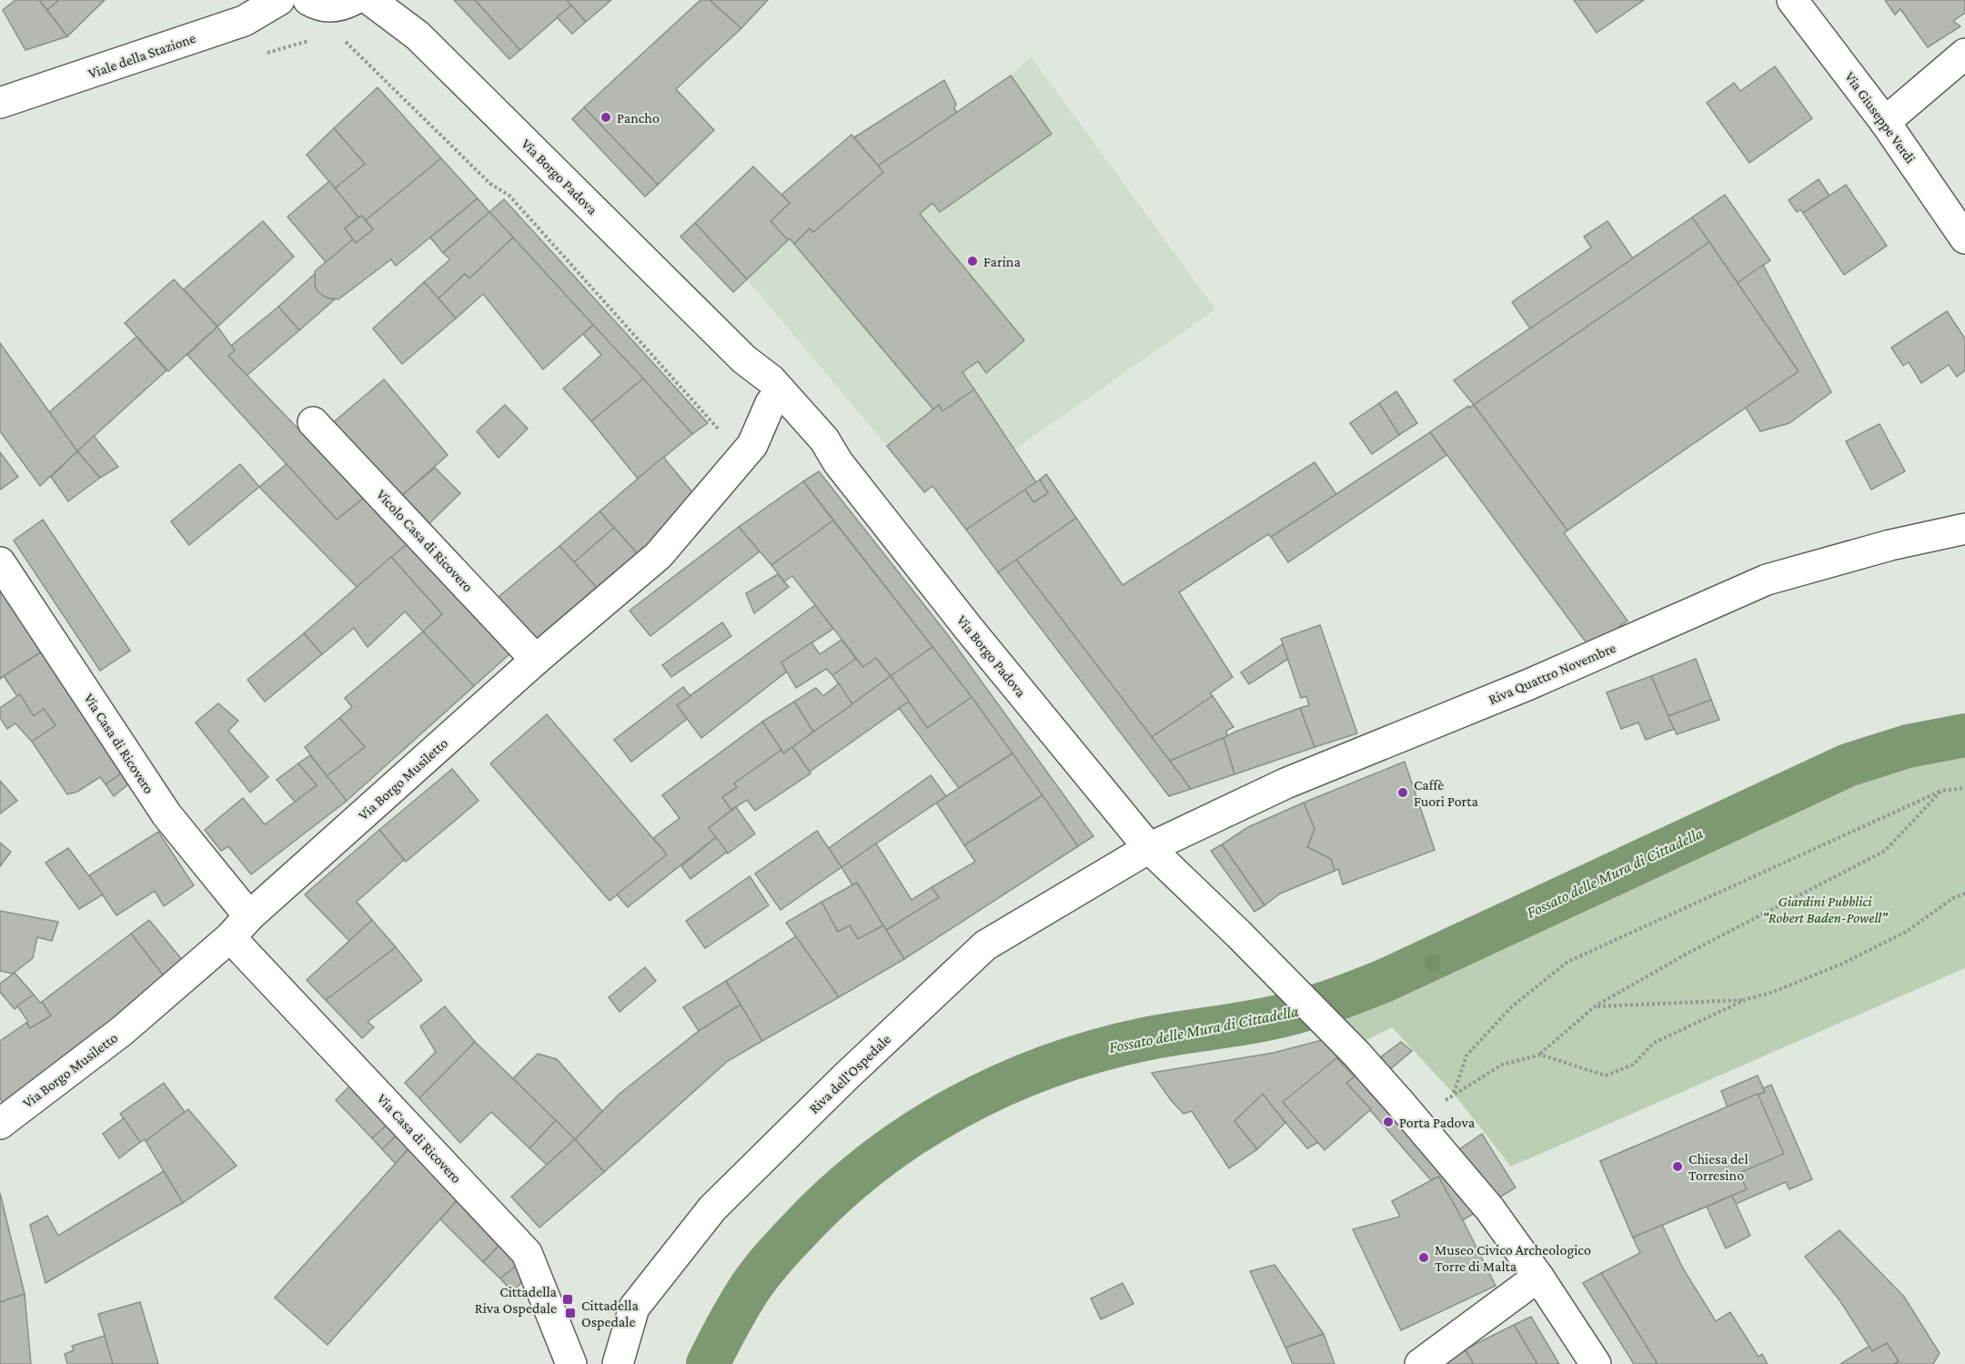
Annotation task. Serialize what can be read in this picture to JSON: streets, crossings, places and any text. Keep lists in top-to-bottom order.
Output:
{
  "streets": {
    "street": [
      "Viale della Stazione",
      "Via Giuseppe Verdi",
      "Via Borgo Padova",
      "Vicolo Casa di Ricovero",
      "Riva Quattro Novembre",
      "Via Casa di Ricovero",
      "Via Borgo Musiletto",
      "Riva dell'Ospedale"
    ]
  },
  "crossings": [
    ["Via Borgo Padova", "Riva Quattro Novembre"],
    ["Via Borgo Padova", "Via Borgo Musiletto"],
    ["Via Borgo Padova", "Riva dell'Ospedale"],
    ["Vicolo Casa di Ricovero", "Via Borgo Musiletto"],
    ["Riva Quattro Novembre", "Riva dell'Ospedale"],
    ["Via Casa di Ricovero", "Via Borgo Musiletto"]
  ],
  "water": ["Fossato delle Mura di Cittadella"],
  "parks": ["Giardini Pubblici \"Robert Baden-Powell\""],
  "places": {
    "other": [
      "Pancho",
      "Farina",
      "Caffè Fuori Porta",
      "Porta Padova",
      "Chiesa del Torresino",
      "Museo Civico Archeologico Torre di Malta"
    ],
    "transit": ["Cittadella Riva Ospedale", "Cittadella Ospedale"]
  }
}
